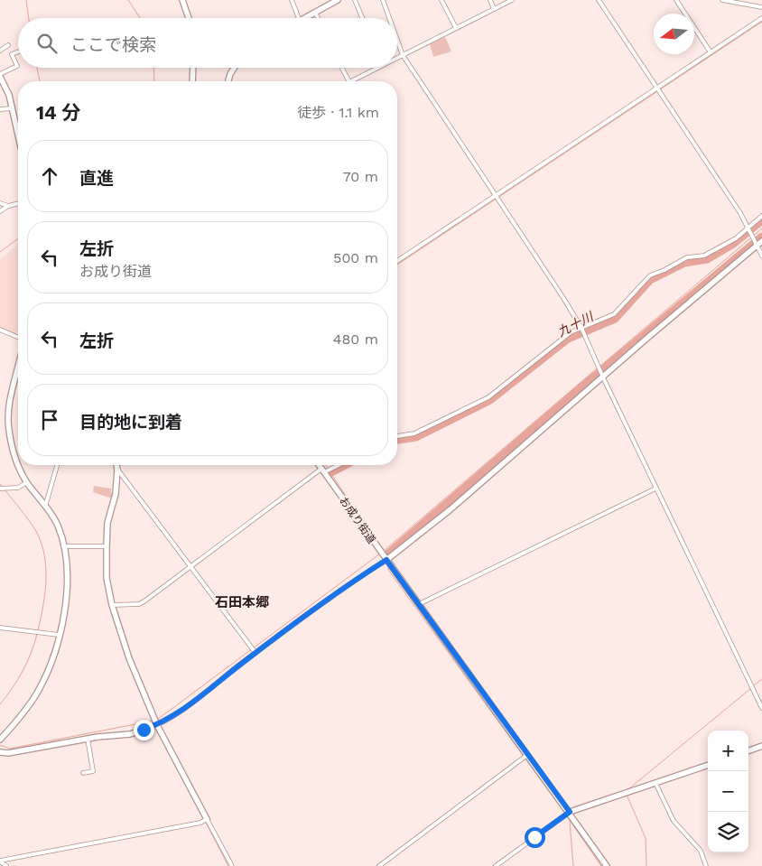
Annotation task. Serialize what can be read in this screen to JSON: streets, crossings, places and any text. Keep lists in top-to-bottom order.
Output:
{
  "streets": {
    "street": ["お成り街道"]
  },
  "districts": ["石田本郷"],
  "water": ["九十川"],
  "north": "left",
  "page": {
    "search": "ここで検索",
    "heading": ["14 分", "徒歩 · 1.1 km"],
    "list": [
      ["直進", "70 m"],
      ["左折", "お成り街道", "500 m"],
      ["左折", "480 m"],
      "目的地に到着"
    ],
    "map_buttons": ["+", "−"]
  }
}
